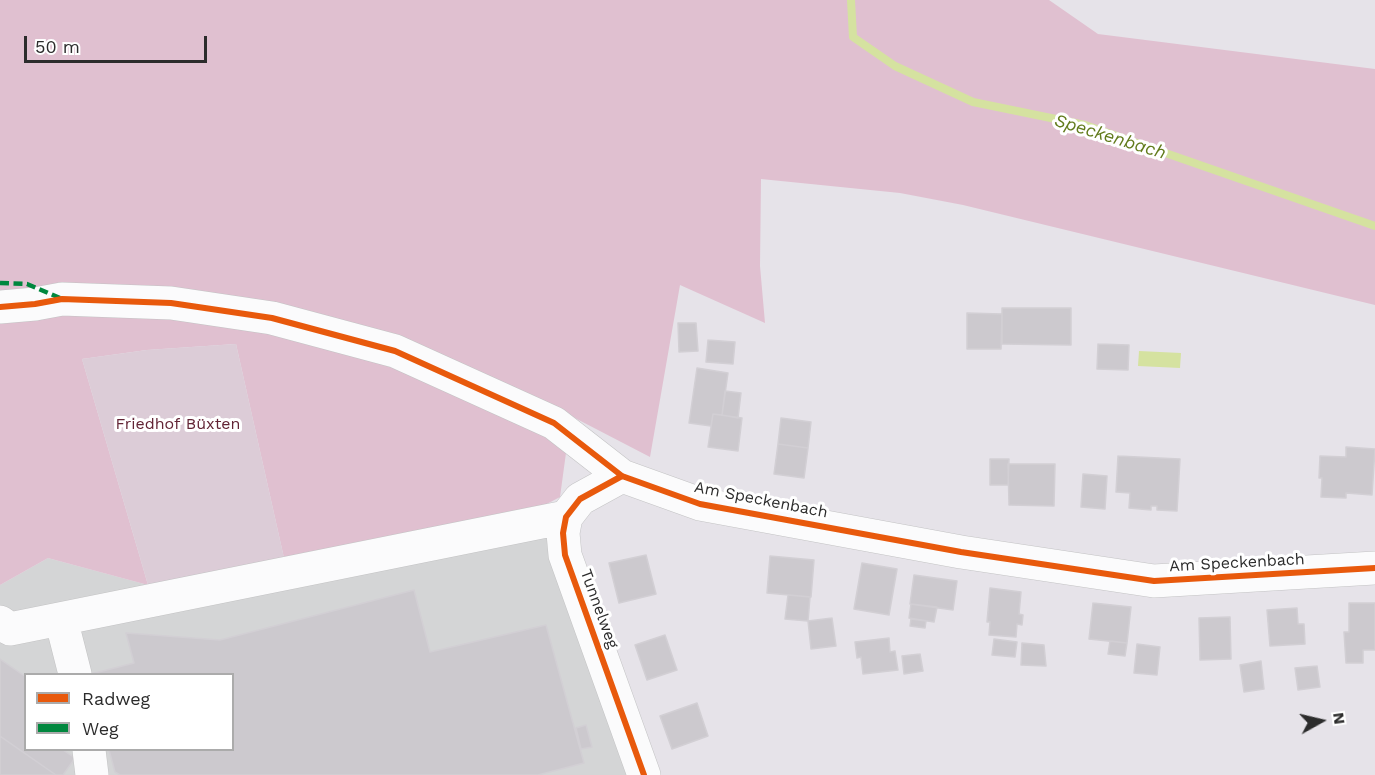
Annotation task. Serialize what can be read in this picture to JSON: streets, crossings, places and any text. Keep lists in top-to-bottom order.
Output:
{
  "streets": {
    "street": ["Am Speckenbach", "Tunnelweg"]
  },
  "water": ["Speckenbach"],
  "parks": ["Friedhof Büxten"],
  "legend": ["Radweg", "Weg"],
  "scale_bar": "50 m",
  "north": "right"
}
